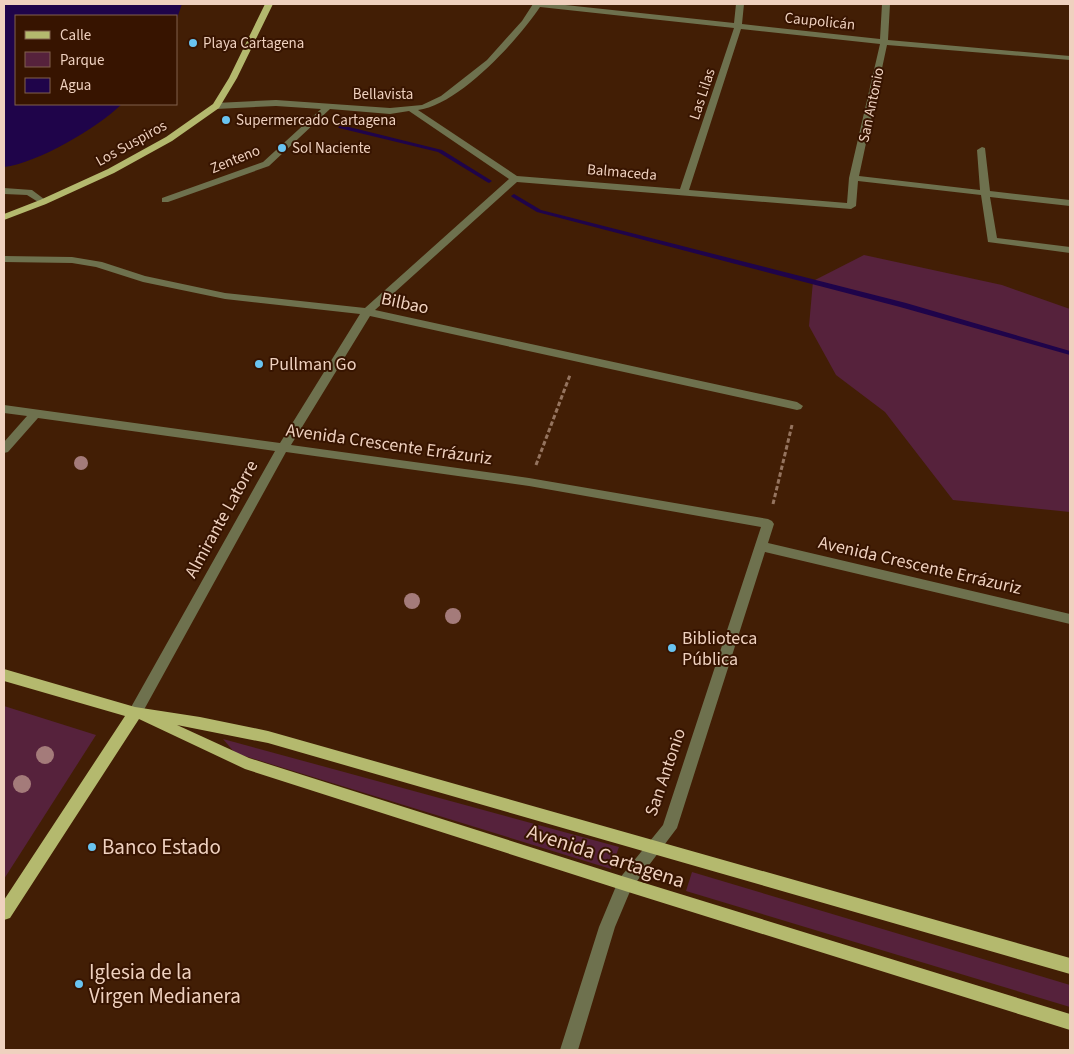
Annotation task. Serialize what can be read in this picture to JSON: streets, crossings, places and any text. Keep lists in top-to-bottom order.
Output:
{
  "streets": {
    "main road": ["Los Suspiros", "Almirante Latorre", "Avenida Cartagena"],
    "street": [
      "Caupolicán",
      "Bellavista",
      "Las Lilas",
      "San Antonio",
      "Zenteno",
      "Balmaceda",
      "Bilbao",
      "Avenida Crescente Errázuriz"
    ]
  },
  "crossings": [
    ["Caupolicán", "Bellavista"],
    ["Caupolicán", "Las Lilas"],
    ["Caupolicán", "San Antonio"],
    ["Bellavista", "Los Suspiros"],
    ["Bellavista", "Zenteno"],
    ["Bellavista", "Balmaceda"],
    ["Las Lilas", "Balmaceda"],
    ["San Antonio", "Balmaceda"],
    ["San Antonio", "Avenida Crescente Errázuriz"],
    ["San Antonio", "Avenida Cartagena"],
    ["Balmaceda", "Almirante Latorre"],
    ["Bilbao", "Almirante Latorre"],
    ["Avenida Crescente Errázuriz", "Almirante Latorre"],
    ["Almirante Latorre", "Avenida Cartagena"]
  ],
  "places": [
    "Playa Cartagena",
    "Supermercado Cartagena",
    "Sol Naciente",
    "Pullman Go",
    "Biblioteca Pública",
    "Banco Estado",
    "Iglesia de la Virgen Medianera"
  ],
  "legend": ["Calle", "Parque", "Agua"]
}
